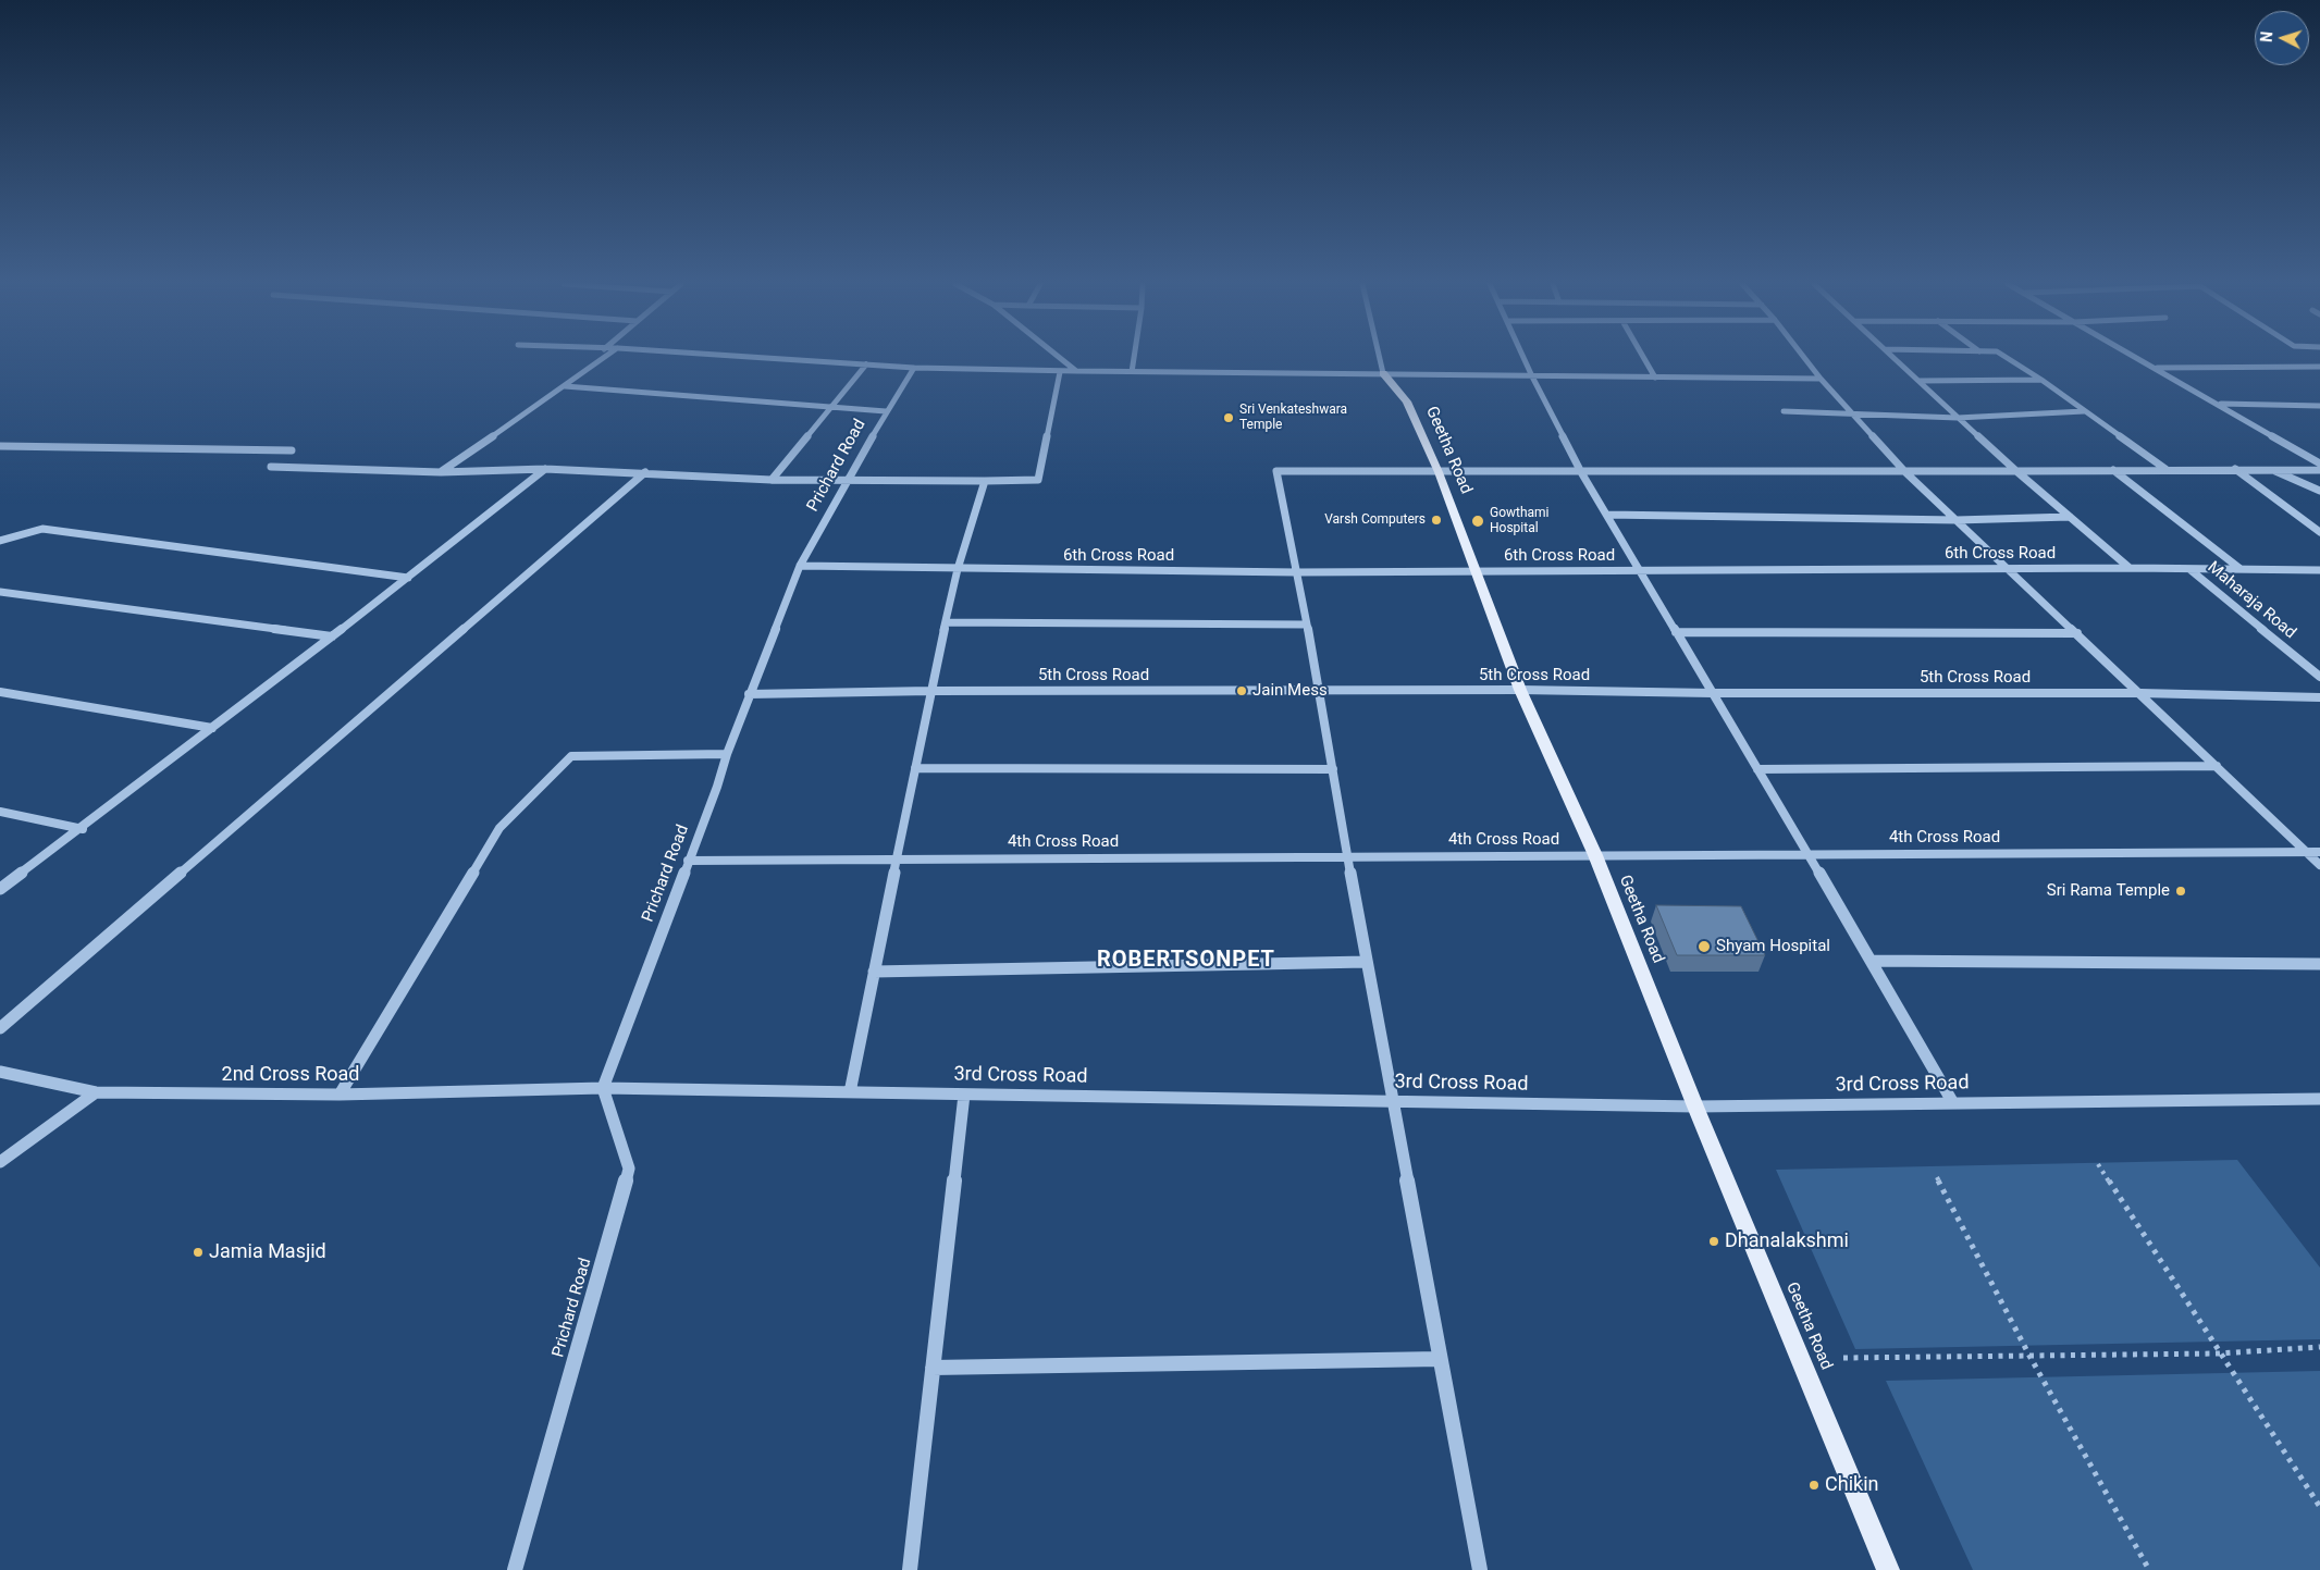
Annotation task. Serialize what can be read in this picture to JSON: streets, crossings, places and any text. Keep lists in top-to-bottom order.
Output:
{
  "streets": {
    "main road": ["Geetha Road"],
    "street": [
      "Prichard Road",
      "6th Cross Road",
      "Maharaja Road",
      "5th Cross Road",
      "4th Cross Road",
      "2nd Cross Road",
      "3rd Cross Road"
    ]
  },
  "crossings": [
    ["Geetha Road", "6th Cross Road"],
    ["Geetha Road", "5th Cross Road"],
    ["Geetha Road", "4th Cross Road"],
    ["Geetha Road", "3rd Cross Road"],
    ["Prichard Road", "6th Cross Road"],
    ["Prichard Road", "5th Cross Road"],
    ["Prichard Road", "4th Cross Road"],
    ["Prichard Road", "2nd Cross Road"],
    ["Prichard Road", "3rd Cross Road"],
    ["6th Cross Road", "Maharaja Road"],
    ["2nd Cross Road", "3rd Cross Road"]
  ],
  "districts": ["ROBERTSONPET"],
  "places": [
    "Sri Venkateshwara Temple",
    "Varsh Computers",
    "Gowthami Hospital",
    "Jain Mess",
    "Sri Rama Temple",
    "Shyam Hospital",
    "Dhanalakshmi",
    "Jamia Masjid",
    "Chikin"
  ],
  "north": "left"
}
